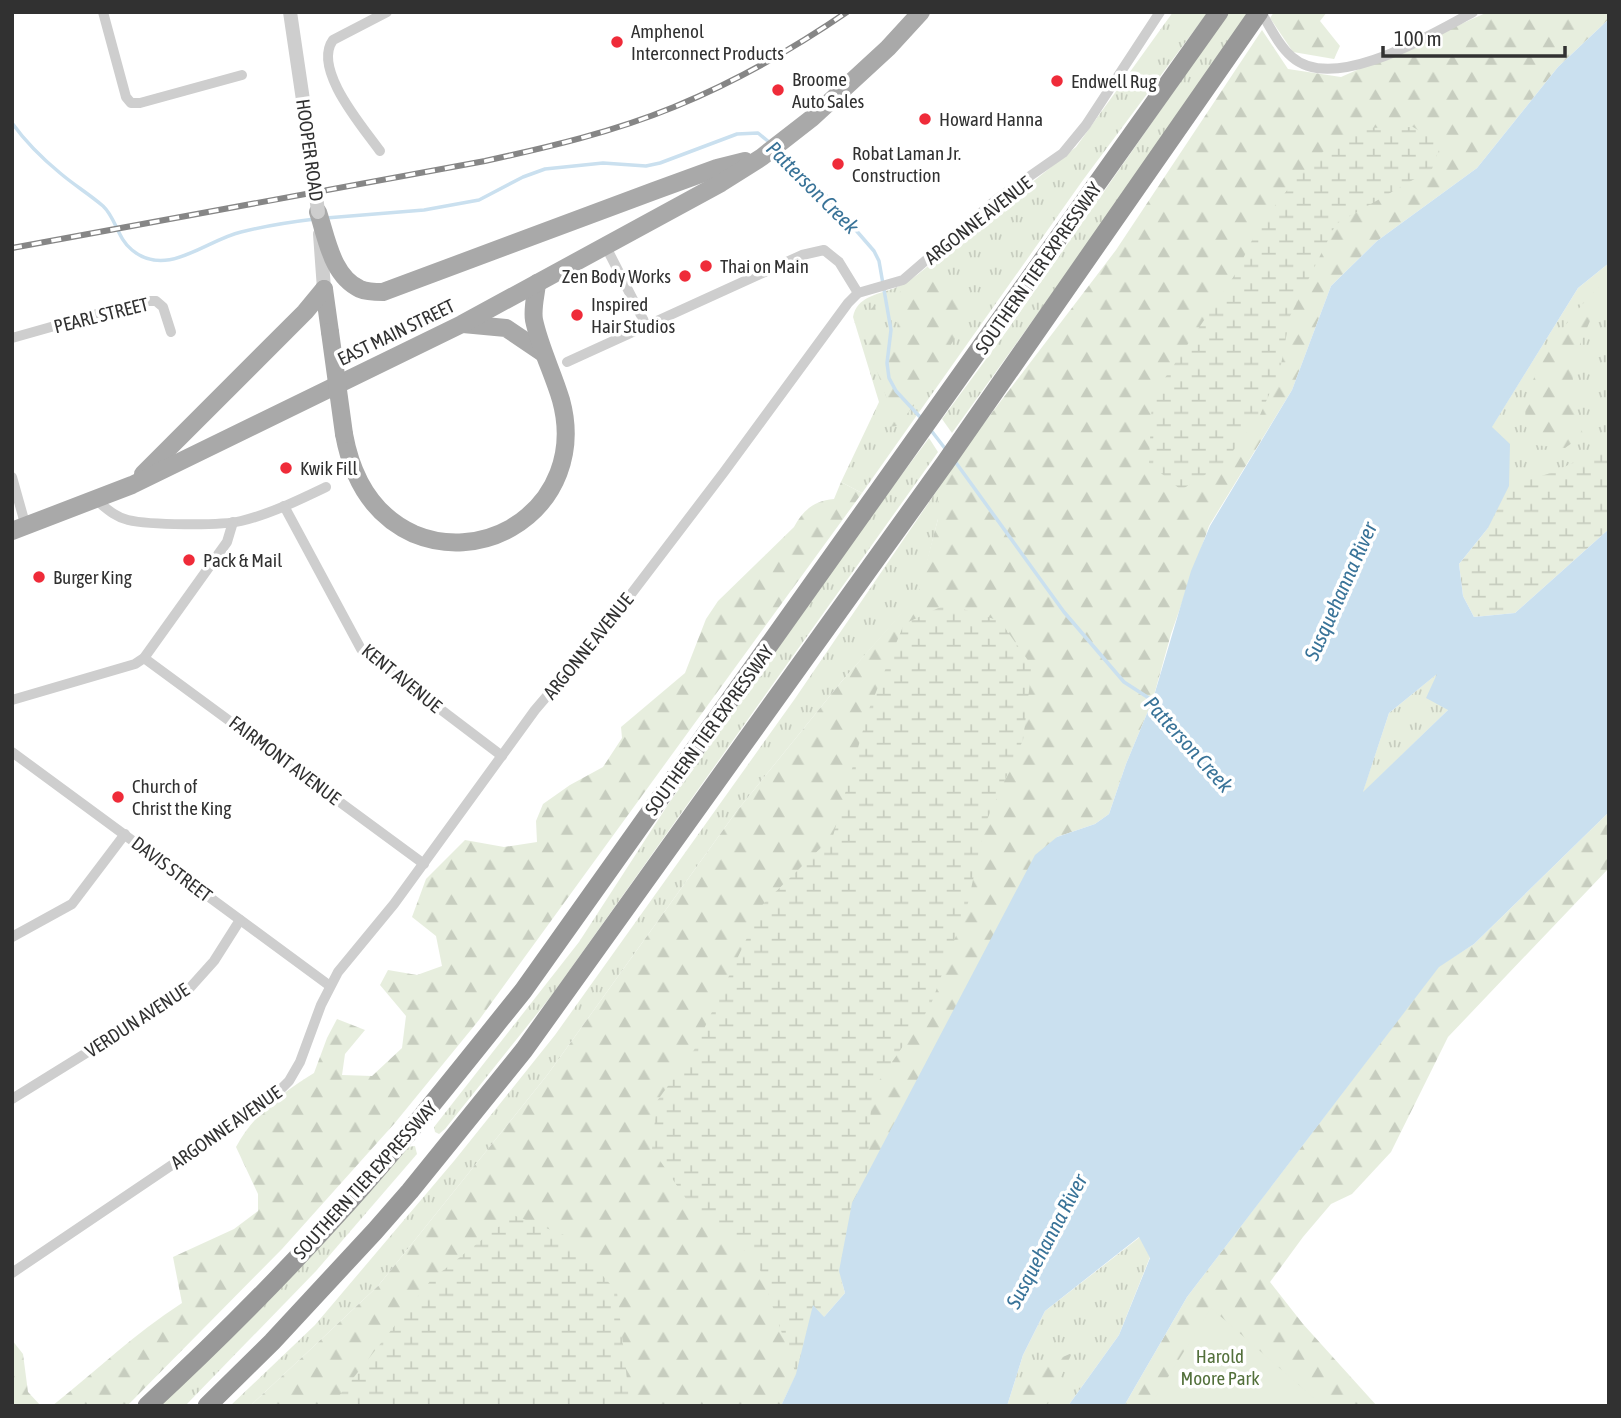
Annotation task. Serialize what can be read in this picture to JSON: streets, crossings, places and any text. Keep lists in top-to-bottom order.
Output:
{
  "streets": {
    "highway": ["SOUTHERN TIER EXPRESSWAY"],
    "main road": ["EAST MAIN STREET"],
    "street": [
      "HOOPER ROAD",
      "ARGONNE AVENUE",
      "PEARL STREET",
      "KENT AVENUE",
      "FAIRMONT AVENUE",
      "DAVIS STREET",
      "VERDUN AVENUE"
    ]
  },
  "crossings": [
    ["ARGONNE AVENUE", "KENT AVENUE"],
    ["ARGONNE AVENUE", "FAIRMONT AVENUE"],
    ["ARGONNE AVENUE", "DAVIS STREET"],
    ["DAVIS STREET", "VERDUN AVENUE"]
  ],
  "water": ["Patterson Creek", "Susquehanna River"],
  "parks": ["Harold Moore Park"],
  "places": [
    "Amphenol Interconnect Products",
    "Endwell Rug",
    "Broome Auto Sales",
    "Howard Hanna",
    "Robat Laman Jr. Construction",
    "Thai on Main",
    "Zen Body Works",
    "Inspired Hair Studios",
    "Kwik Fill",
    "Pack & Mail",
    "Burger King",
    "Church of Christ the King"
  ],
  "scale_bar": "100 m"
}
